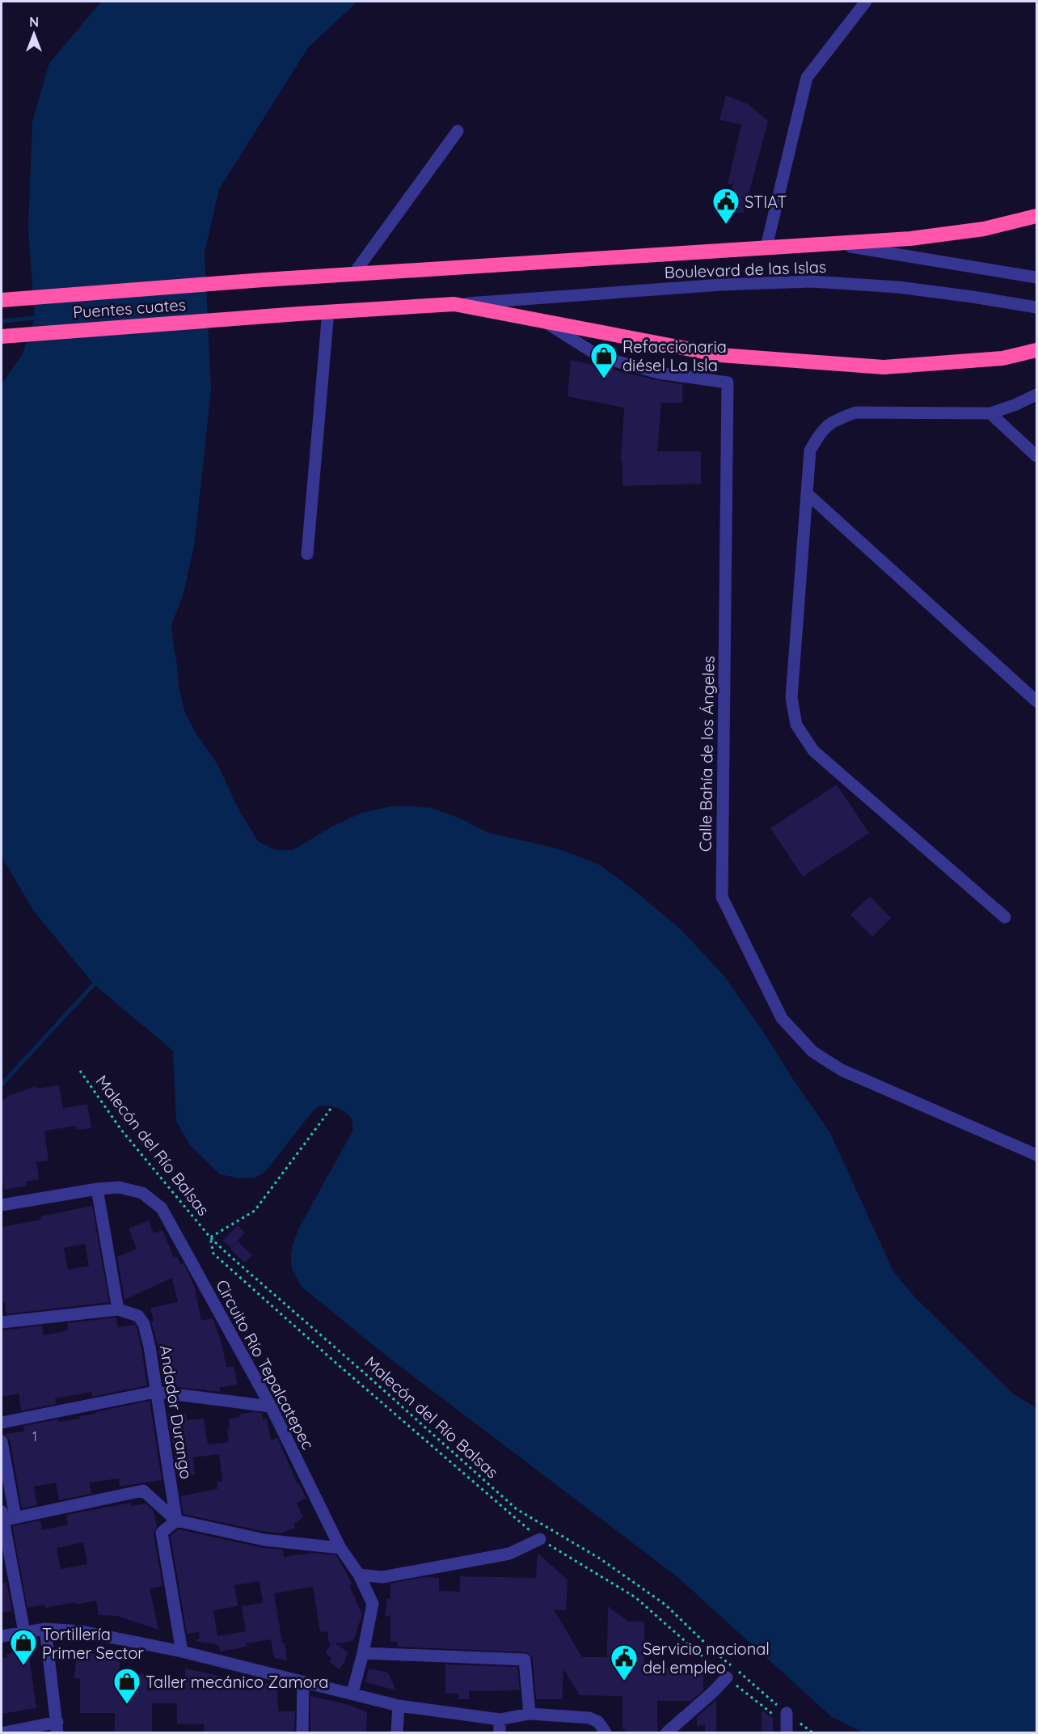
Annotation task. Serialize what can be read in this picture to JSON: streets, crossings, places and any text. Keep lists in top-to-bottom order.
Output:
{
  "streets": {
    "highway": ["Puentes cuates"],
    "street": [
      "Boulevard de las Islas",
      "Calle Bahía de los Ángeles",
      "Circuito Río Tepalcatepec",
      "Andador Durango"
    ],
    "path": ["Malecón del Río Balsas"]
  },
  "crossings": [
    ["Boulevard de las Islas", "Puentes cuates"],
    ["Puentes cuates", "Calle Bahía de los Ángeles"]
  ],
  "places": {
    "public building": ["STIAT", "Servicio nacional del empleo"],
    "shop": ["Refaccionaria diésel La Isla", "Tortillería Primer Sector", "Taller mecánico Zamora"]
  },
  "house_numbers": ["1"],
  "north": "top"
}
